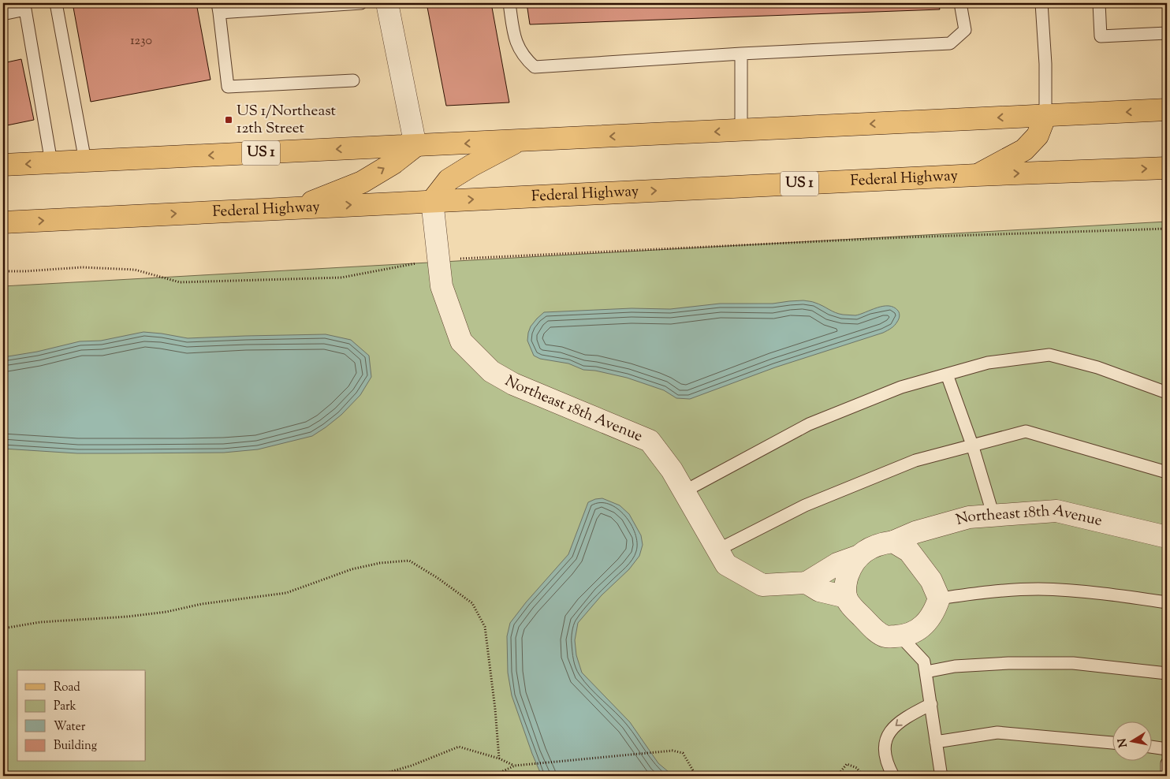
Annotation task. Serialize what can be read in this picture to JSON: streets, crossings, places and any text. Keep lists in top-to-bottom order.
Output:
{
  "streets": {
    "main road": ["US 1", "Federal Highway"],
    "street": ["Northeast 18th Avenue"]
  },
  "crossings": [
    ["Federal Highway", "Northeast 18th Avenue"]
  ],
  "places": {
    "transit": ["US 1/Northeast 12th Street"]
  },
  "house_numbers": ["1230"],
  "legend": [
    "Road",
    "Park",
    "Water",
    "Building"
  ],
  "north": "left"
}
